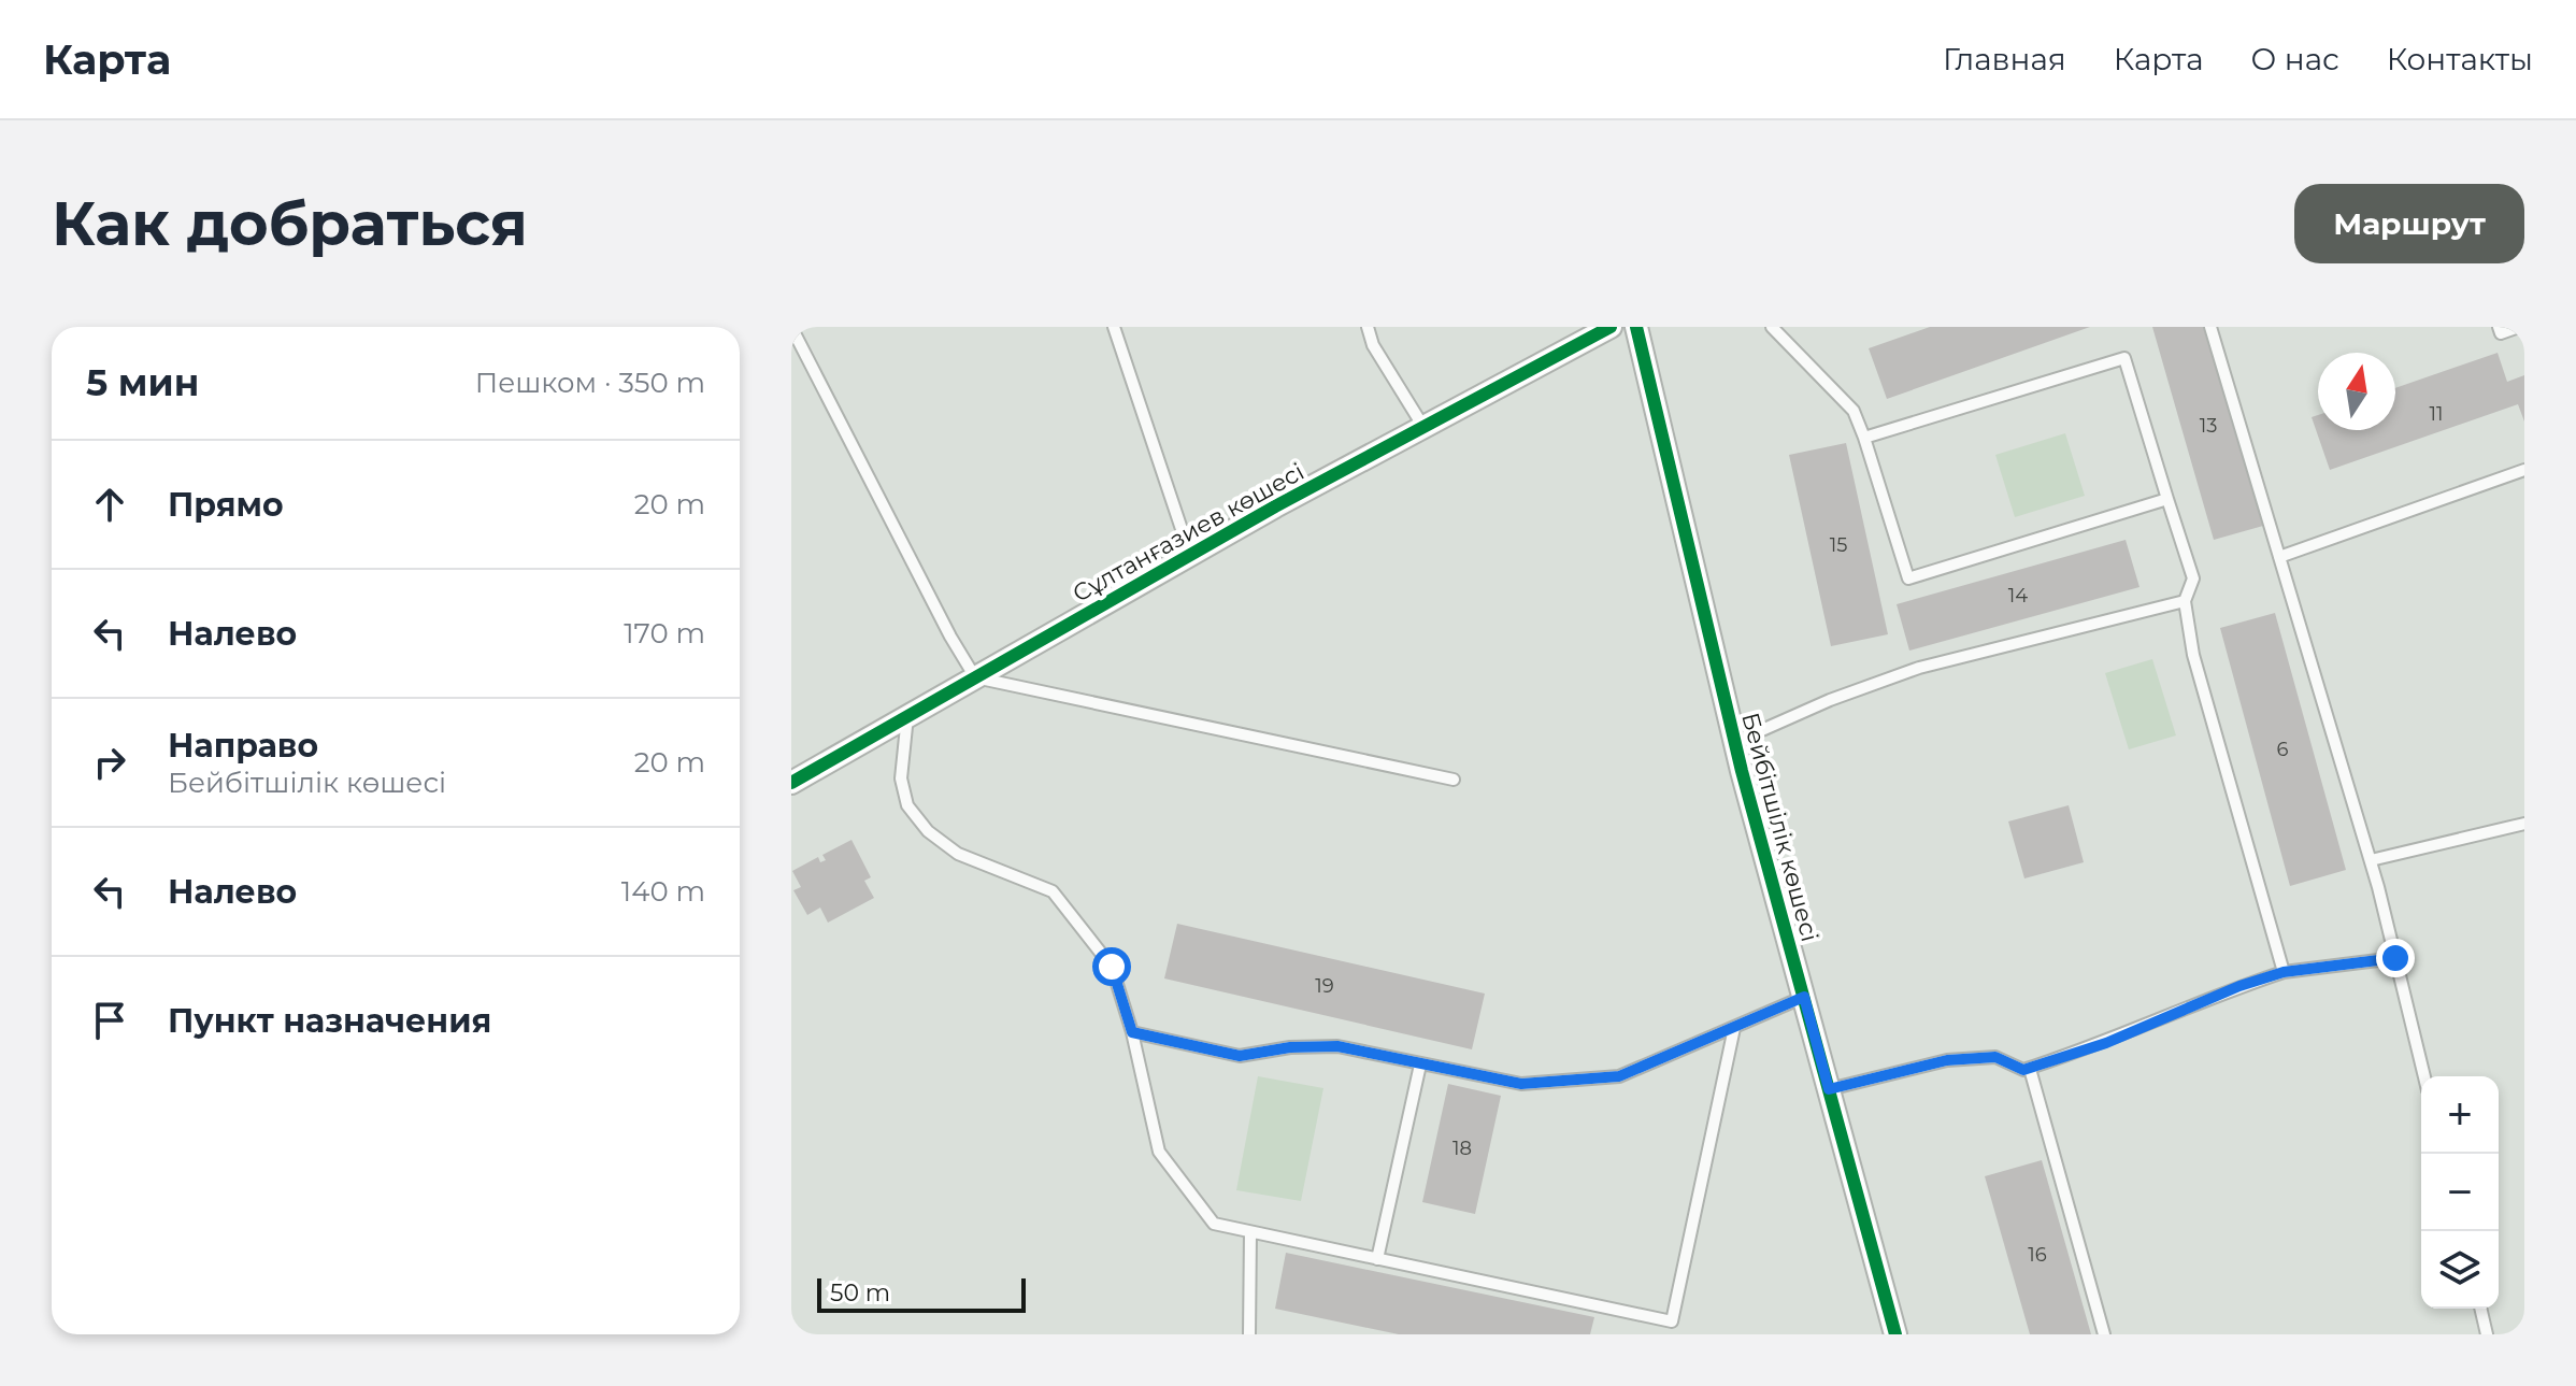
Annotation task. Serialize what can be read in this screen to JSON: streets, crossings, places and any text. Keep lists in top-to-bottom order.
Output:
{
  "streets": {
    "street": ["Сұлтанғазиев көшесі", "Бейбітшілік көшесі"]
  },
  "house_numbers": [
    "11",
    "13",
    "15",
    "14",
    "6",
    "19",
    "18",
    "16"
  ],
  "scale_bar": "50 m",
  "north": "top",
  "page": {
    "header": "Карта",
    "nav": [
      "Главная",
      "Карта",
      "О нас",
      "Контакты"
    ],
    "buttons": "Маршрут",
    "title": "Как добраться",
    "heading": ["5 мин", "Пешком · 350 m"],
    "list": [
      ["Прямо", "20 m"],
      ["Налево", "170 m"],
      ["Направо", "Бейбітшілік көшесі", "20 m"],
      ["Налево", "140 m"],
      "Пункт назначения"
    ],
    "map_buttons": ["+", "−"],
    "scale": "50 m"
  }
}
